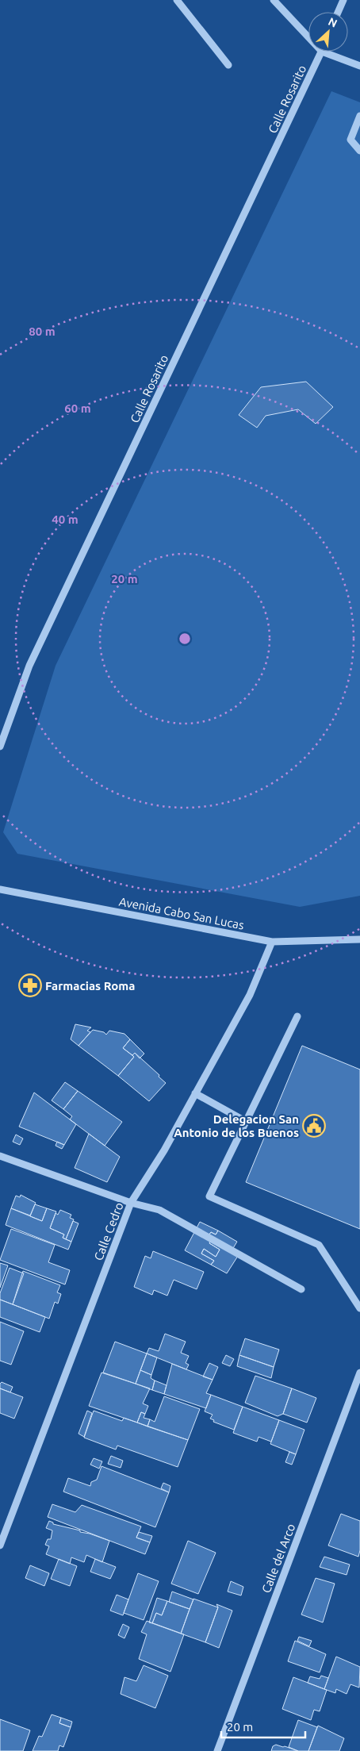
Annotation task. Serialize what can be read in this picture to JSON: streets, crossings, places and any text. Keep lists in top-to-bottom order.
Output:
{
  "streets": {
    "street": [
      "Calle Rosarito",
      "Avenida Cabo San Lucas",
      "Calle Cedro",
      "Calle del Arco"
    ]
  },
  "crossings": [
    ["Avenida Cabo San Lucas", "Calle Cedro"]
  ],
  "places": {
    "pharmacy": ["Farmacias Roma"],
    "public building": ["Delegacion San Antonio de los Buenos"]
  },
  "scale_bar": "20 m",
  "north": "top right",
  "rings": [
    "80 m",
    "60 m",
    "40 m",
    "20 m"
  ]
}
